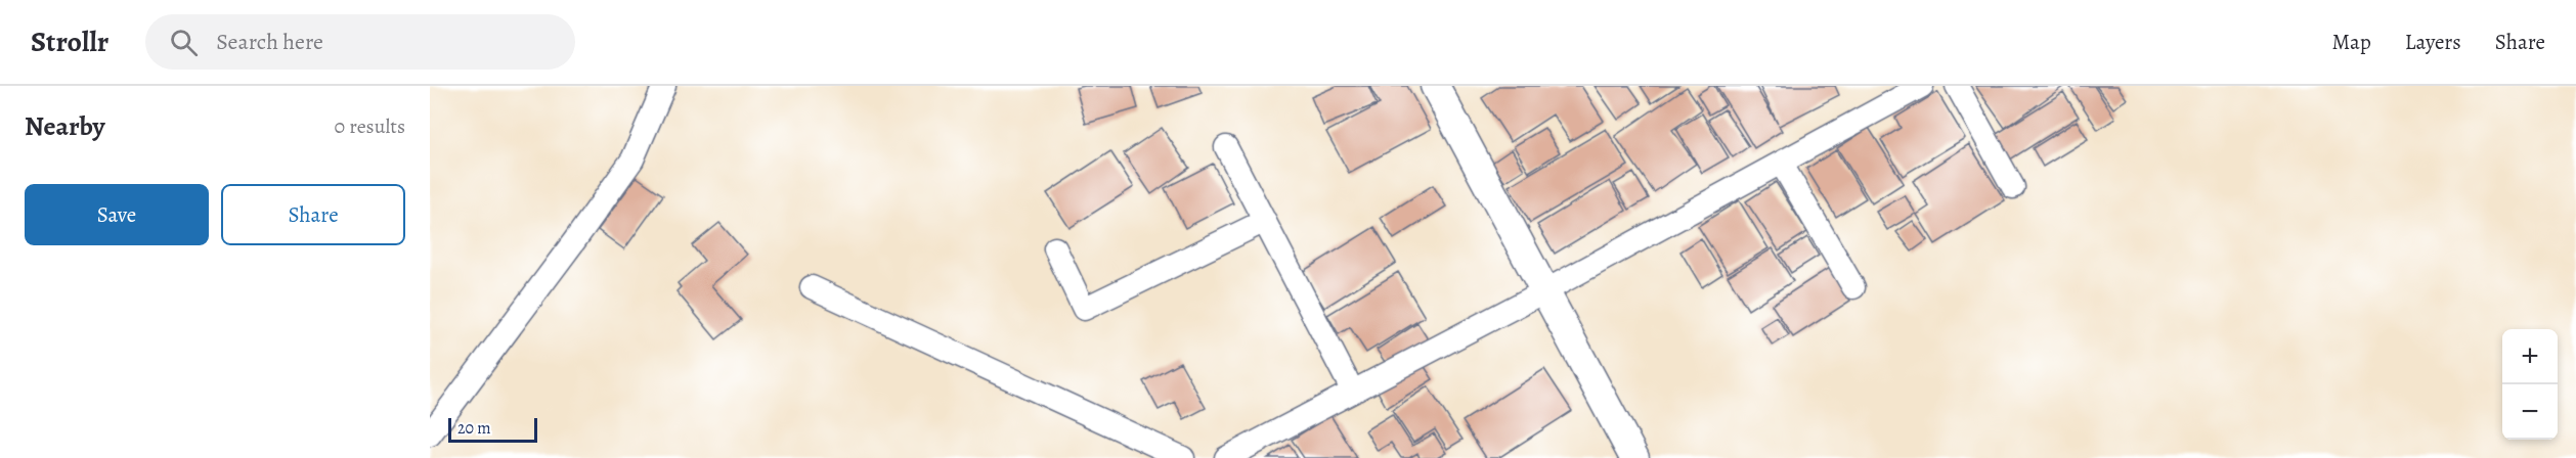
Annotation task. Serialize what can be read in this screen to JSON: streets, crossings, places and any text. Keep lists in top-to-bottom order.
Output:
{
  "scale_bar": "20 m",
  "page": {
    "header": "Strollr",
    "search": "Search here",
    "nav": ["Map", "Layers", "Share"],
    "heading": ["Nearby", "0 results"],
    "buttons": ["Save", "Share"],
    "map_buttons": ["+", "−"],
    "scale": "20 m"
  }
}
